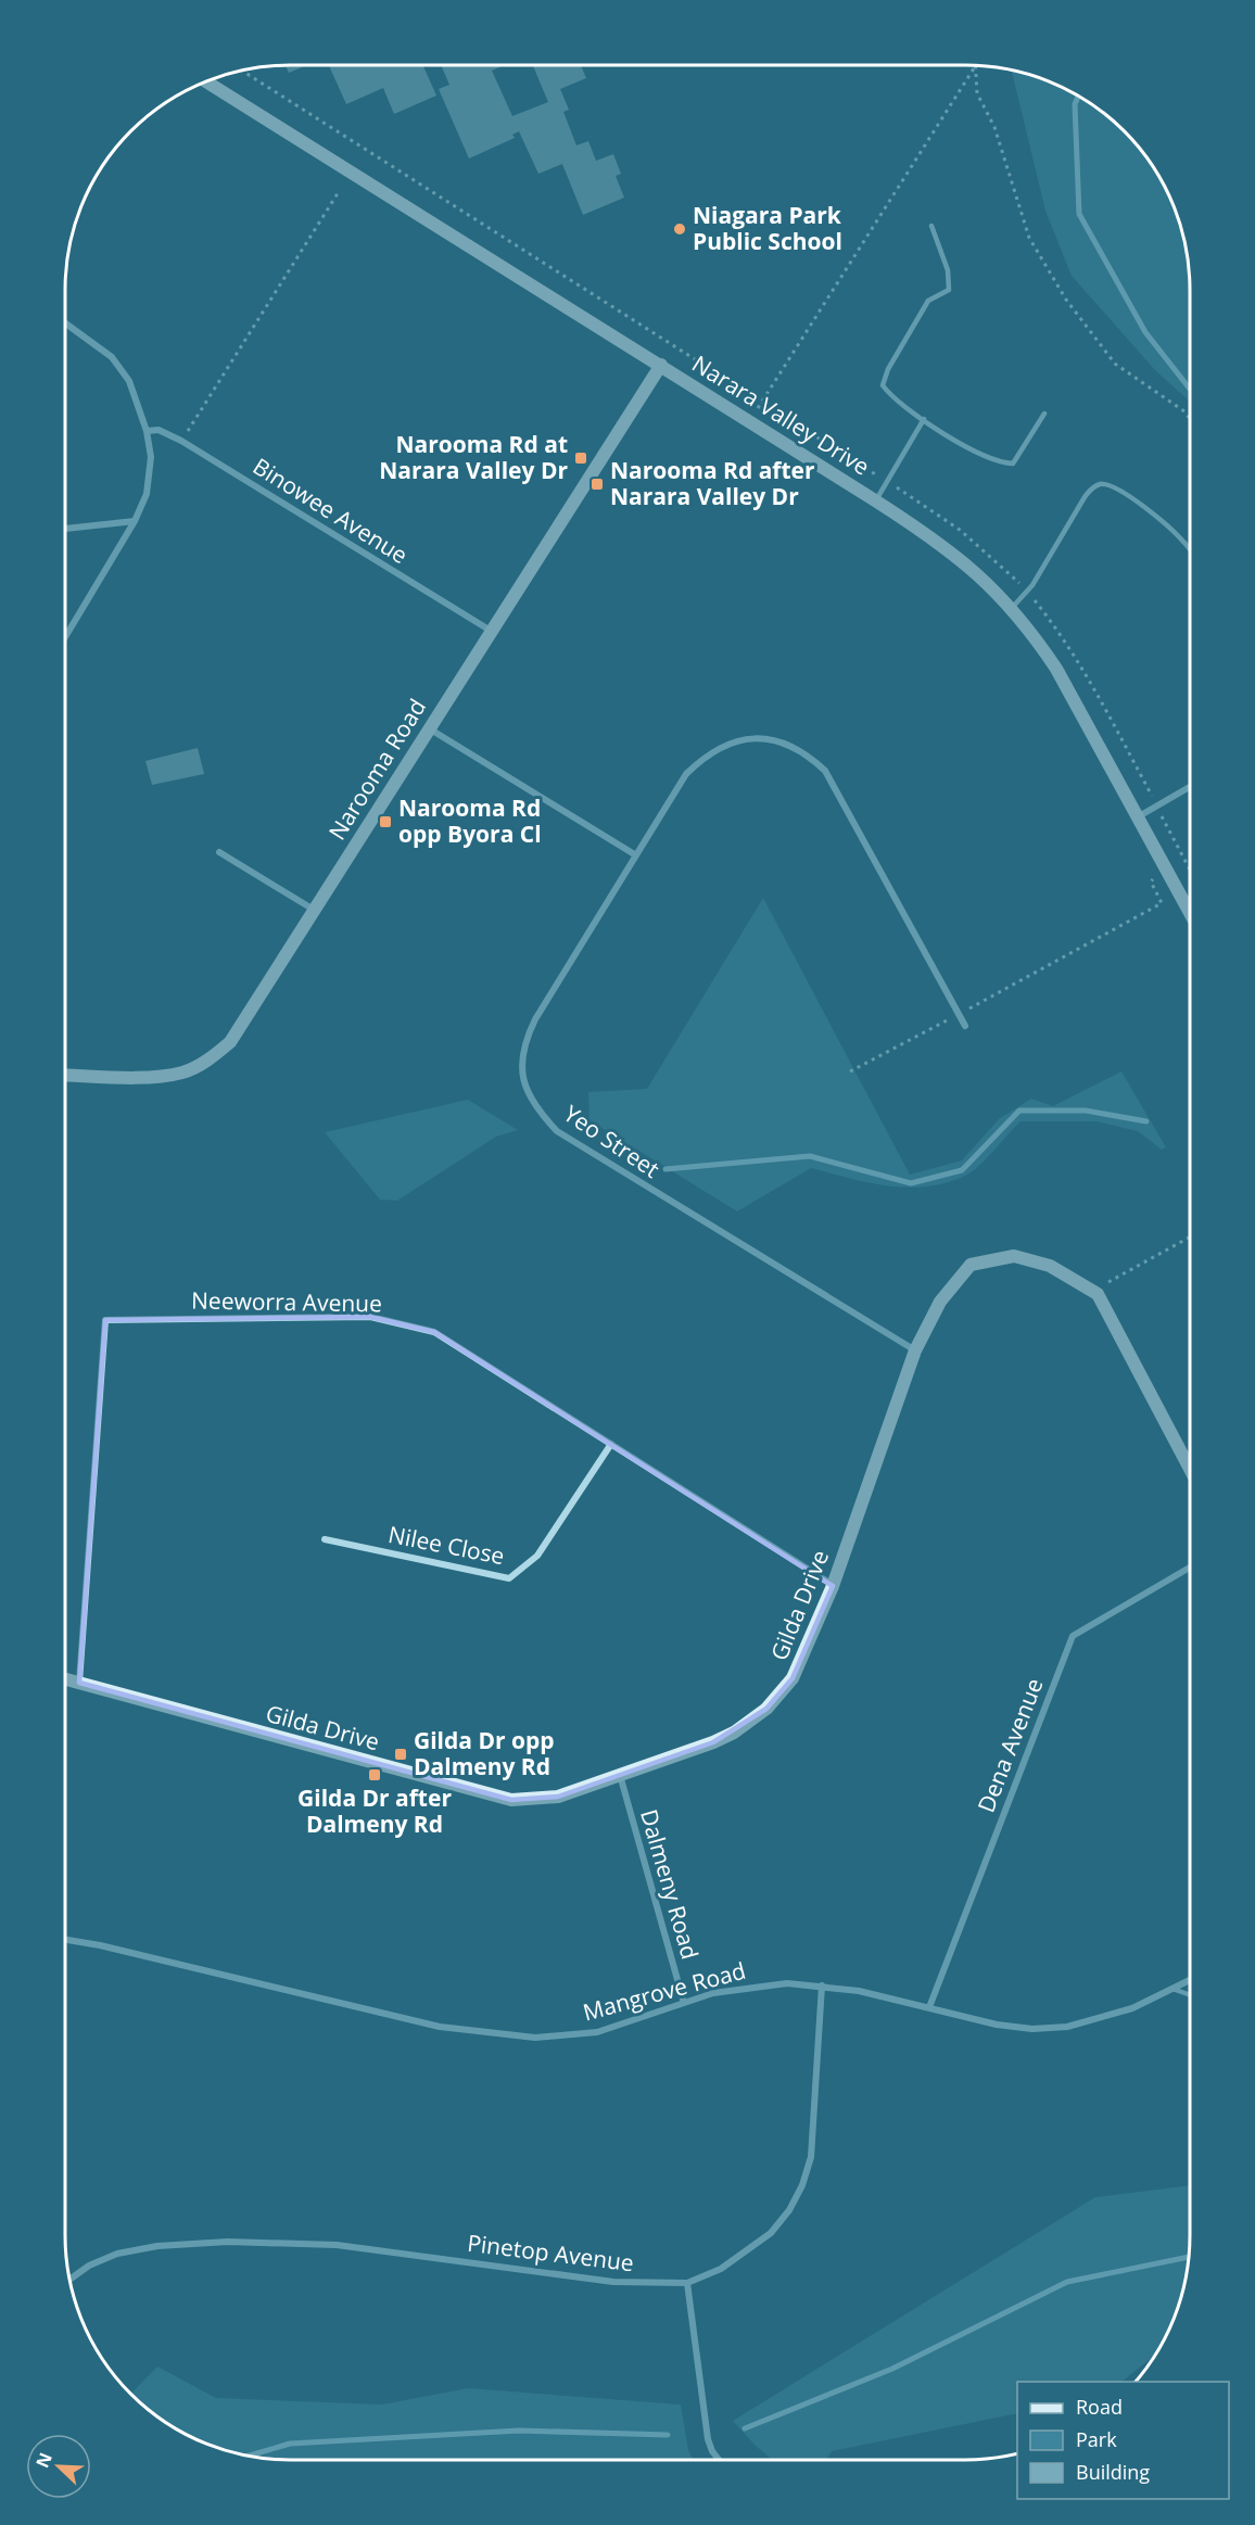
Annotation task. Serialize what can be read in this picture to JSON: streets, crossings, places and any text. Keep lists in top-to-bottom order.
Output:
{
  "streets": {
    "street": [
      "Narara Valley Drive",
      "Binowee Avenue",
      "Narooma Road",
      "Yeo Street",
      "Neeworra Avenue",
      "Nilee Close",
      "Gilda Drive",
      "Dena Avenue",
      "Dalmeny Road",
      "Mangrove Road",
      "Pinetop Avenue"
    ]
  },
  "crossings": [
    ["Narara Valley Drive", "Narooma Road"],
    ["Binowee Avenue", "Narooma Road"],
    ["Yeo Street", "Gilda Drive"],
    ["Neeworra Avenue", "Nilee Close"],
    ["Neeworra Avenue", "Gilda Drive"],
    ["Gilda Drive", "Dalmeny Road"],
    ["Dena Avenue", "Mangrove Road"],
    ["Dalmeny Road", "Mangrove Road"],
    ["Mangrove Road", "Pinetop Avenue"]
  ],
  "places": {
    "other": ["Niagara Park Public School"],
    "transit": [
      "Narooma Rd at Narara Valley Dr",
      "Narooma Rd after Narara Valley Dr",
      "Narooma Rd opp Byora Cl",
      "Gilda Dr opp Dalmeny Rd",
      "Gilda Dr after Dalmeny Rd"
    ]
  },
  "legend": ["Road", "Park", "Building"],
  "north": "top left"
}
